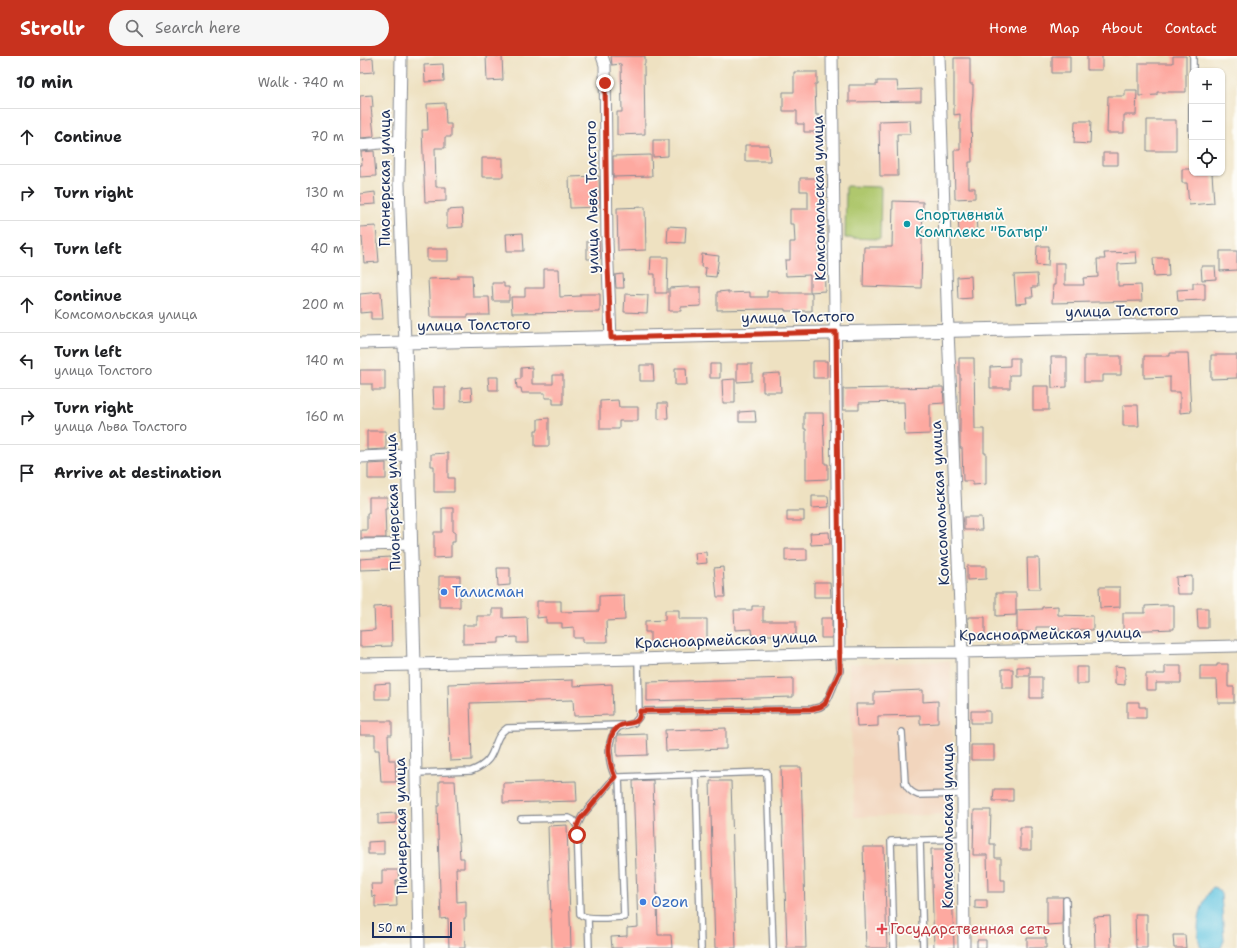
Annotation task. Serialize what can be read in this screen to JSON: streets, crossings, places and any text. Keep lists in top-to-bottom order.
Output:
{
  "streets": {
    "street": [
      "Пионерская улица",
      "улица Льва Толстого",
      "Комсомольская улица",
      "улица Толстого",
      "Красноармейская улица"
    ]
  },
  "crossings": [
    ["Пионерская улица", "улица Толстого"],
    ["Пионерская улица", "Красноармейская улица"],
    ["улица Льва Толстого", "улица Толстого"],
    ["Комсомольская улица", "улица Толстого"],
    ["Комсомольская улица", "Красноармейская улица"]
  ],
  "places": {
    "other": ["Спортивный Комплекс \"Батыр\"", "Талисман", "Ozon"],
    "health": ["Государственная сеть"]
  },
  "scale_bar": "50 m",
  "page": {
    "header": "Strollr",
    "search": "Search here",
    "nav": [
      "Home",
      "Map",
      "About",
      "Contact"
    ],
    "heading": ["10 min", "Walk · 740 m"],
    "map_buttons": ["+", "−"],
    "list": [
      ["Continue", "70 m"],
      ["Turn right", "130 m"],
      ["Turn left", "40 m"],
      ["Continue", "Комсомольская улица", "200 m"],
      ["Turn left", "улица Толстого", "140 m"],
      ["Turn right", "улица Льва Толстого", "160 m"],
      "Arrive at destination"
    ],
    "scale": "50 m"
  }
}
